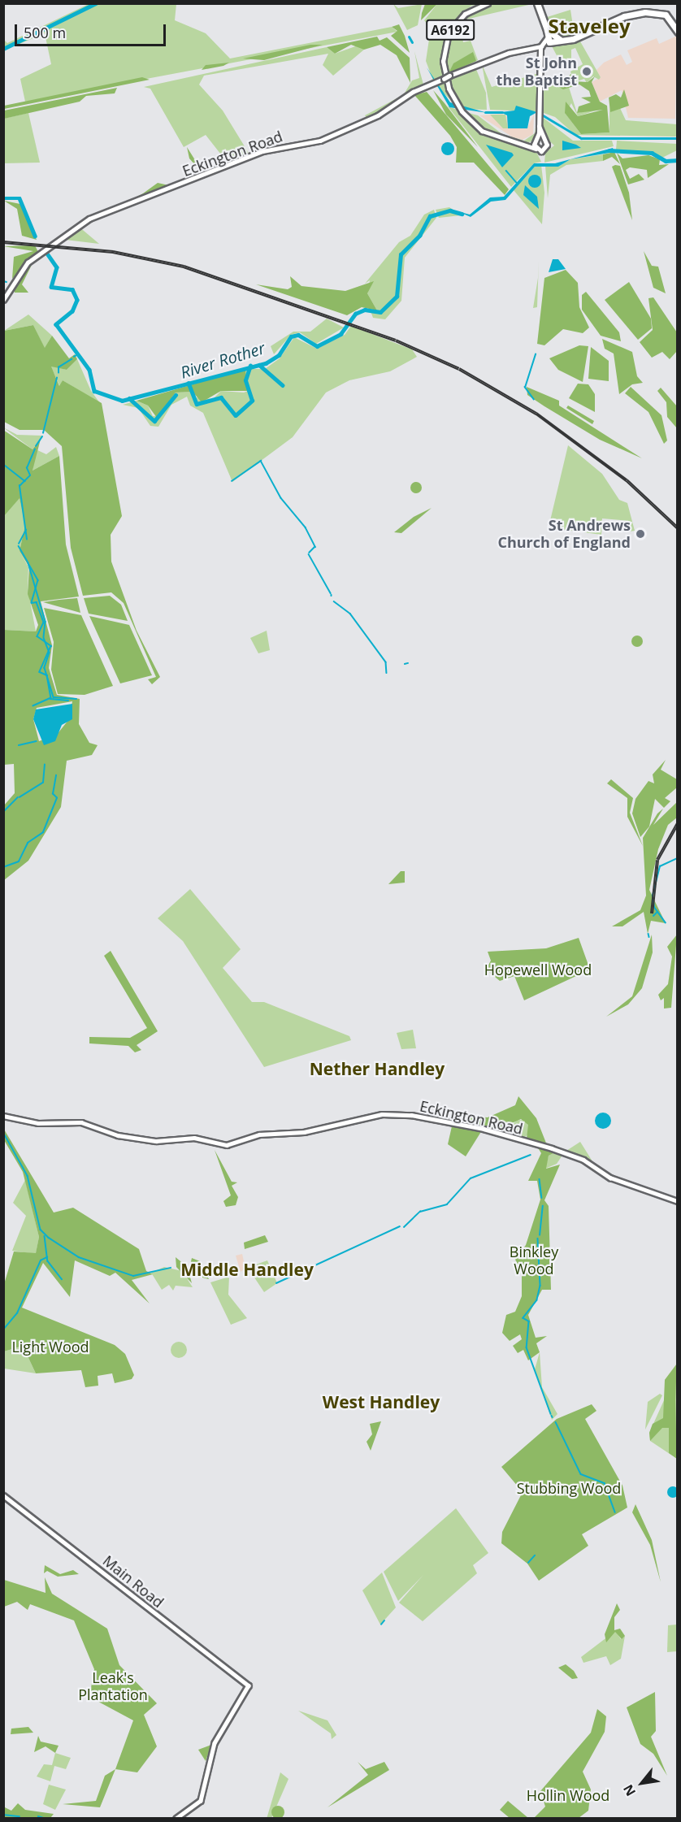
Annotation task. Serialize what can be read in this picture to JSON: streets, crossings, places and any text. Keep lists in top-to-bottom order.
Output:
{
  "streets": {
    "main road": ["A6192", "Eckington Road", "Main Road"]
  },
  "districts": [
    "Staveley",
    "Nether Handley",
    "Middle Handley",
    "West Handley"
  ],
  "water": ["River Rother"],
  "parks": [
    "Hopewell Wood",
    "Binkley Wood",
    "Light Wood",
    "Stubbing Wood",
    "Leak's Plantation",
    "Hollin Wood"
  ],
  "places": ["St John the Baptist", "St Andrews Church of England"],
  "scale_bar": "500 m",
  "north": "bottom left"
}
